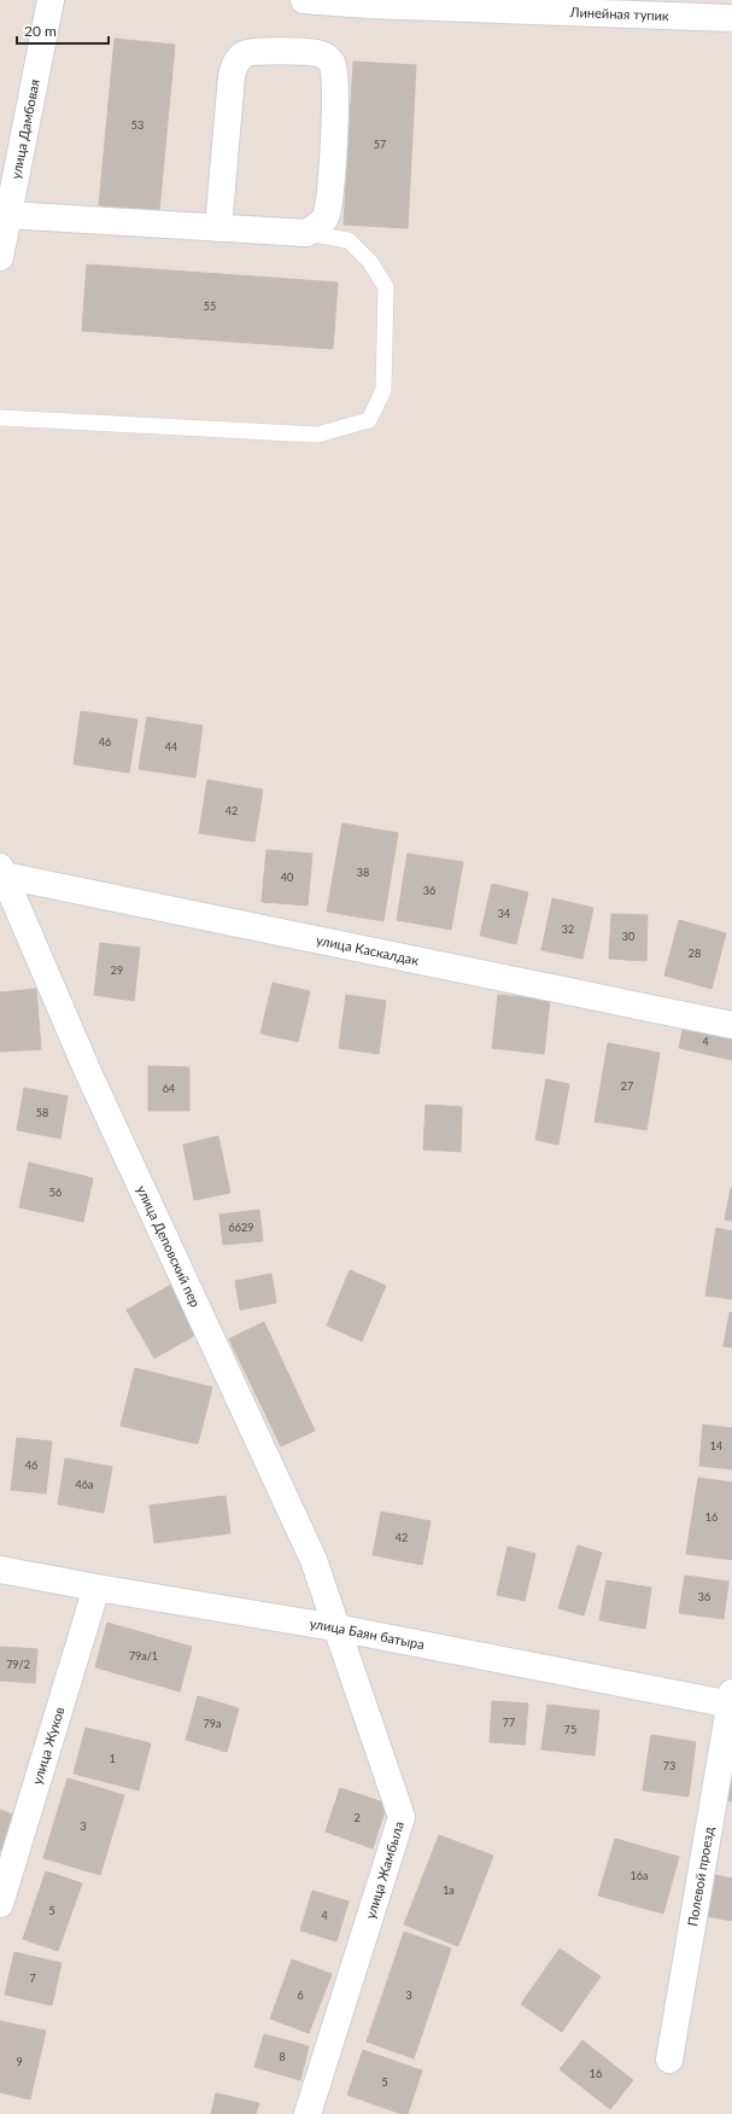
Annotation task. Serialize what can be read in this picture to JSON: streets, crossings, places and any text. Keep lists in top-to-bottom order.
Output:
{
  "streets": {
    "street": [
      "Линейная тупик",
      "улица Дамбовая",
      "улица Каскалдак",
      "улица Деповский пер",
      "улица Баян батыра",
      "улица Жуков",
      "улица Жамбыла",
      "Полевой проезд"
    ]
  },
  "crossings": [
    ["улица Каскалдак", "улица Деповский пер"],
    ["улица Деповский пер", "улица Баян батыра"],
    ["улица Деповский пер", "улица Жамбыла"],
    ["улица Баян батыра", "улица Жуков"],
    ["улица Баян батыра", "улица Жамбыла"],
    ["улица Баян батыра", "Полевой проезд"]
  ],
  "house_numbers": [
    "53",
    "57",
    "55",
    "46",
    "44",
    "42",
    "38",
    "40",
    "36",
    "34",
    "32",
    "30",
    "28",
    "29",
    "4",
    "27",
    "64",
    "58",
    "56",
    "6629",
    "14",
    "46",
    "46а",
    "16",
    "42",
    "36",
    "79а/1",
    "79/2",
    "77",
    "79а",
    "75",
    "1",
    "73",
    "2",
    "3",
    "16а",
    "1а",
    "5",
    "4",
    "7",
    "6",
    "3",
    "8",
    "9",
    "16",
    "5"
  ],
  "scale_bar": "20 m"
}
